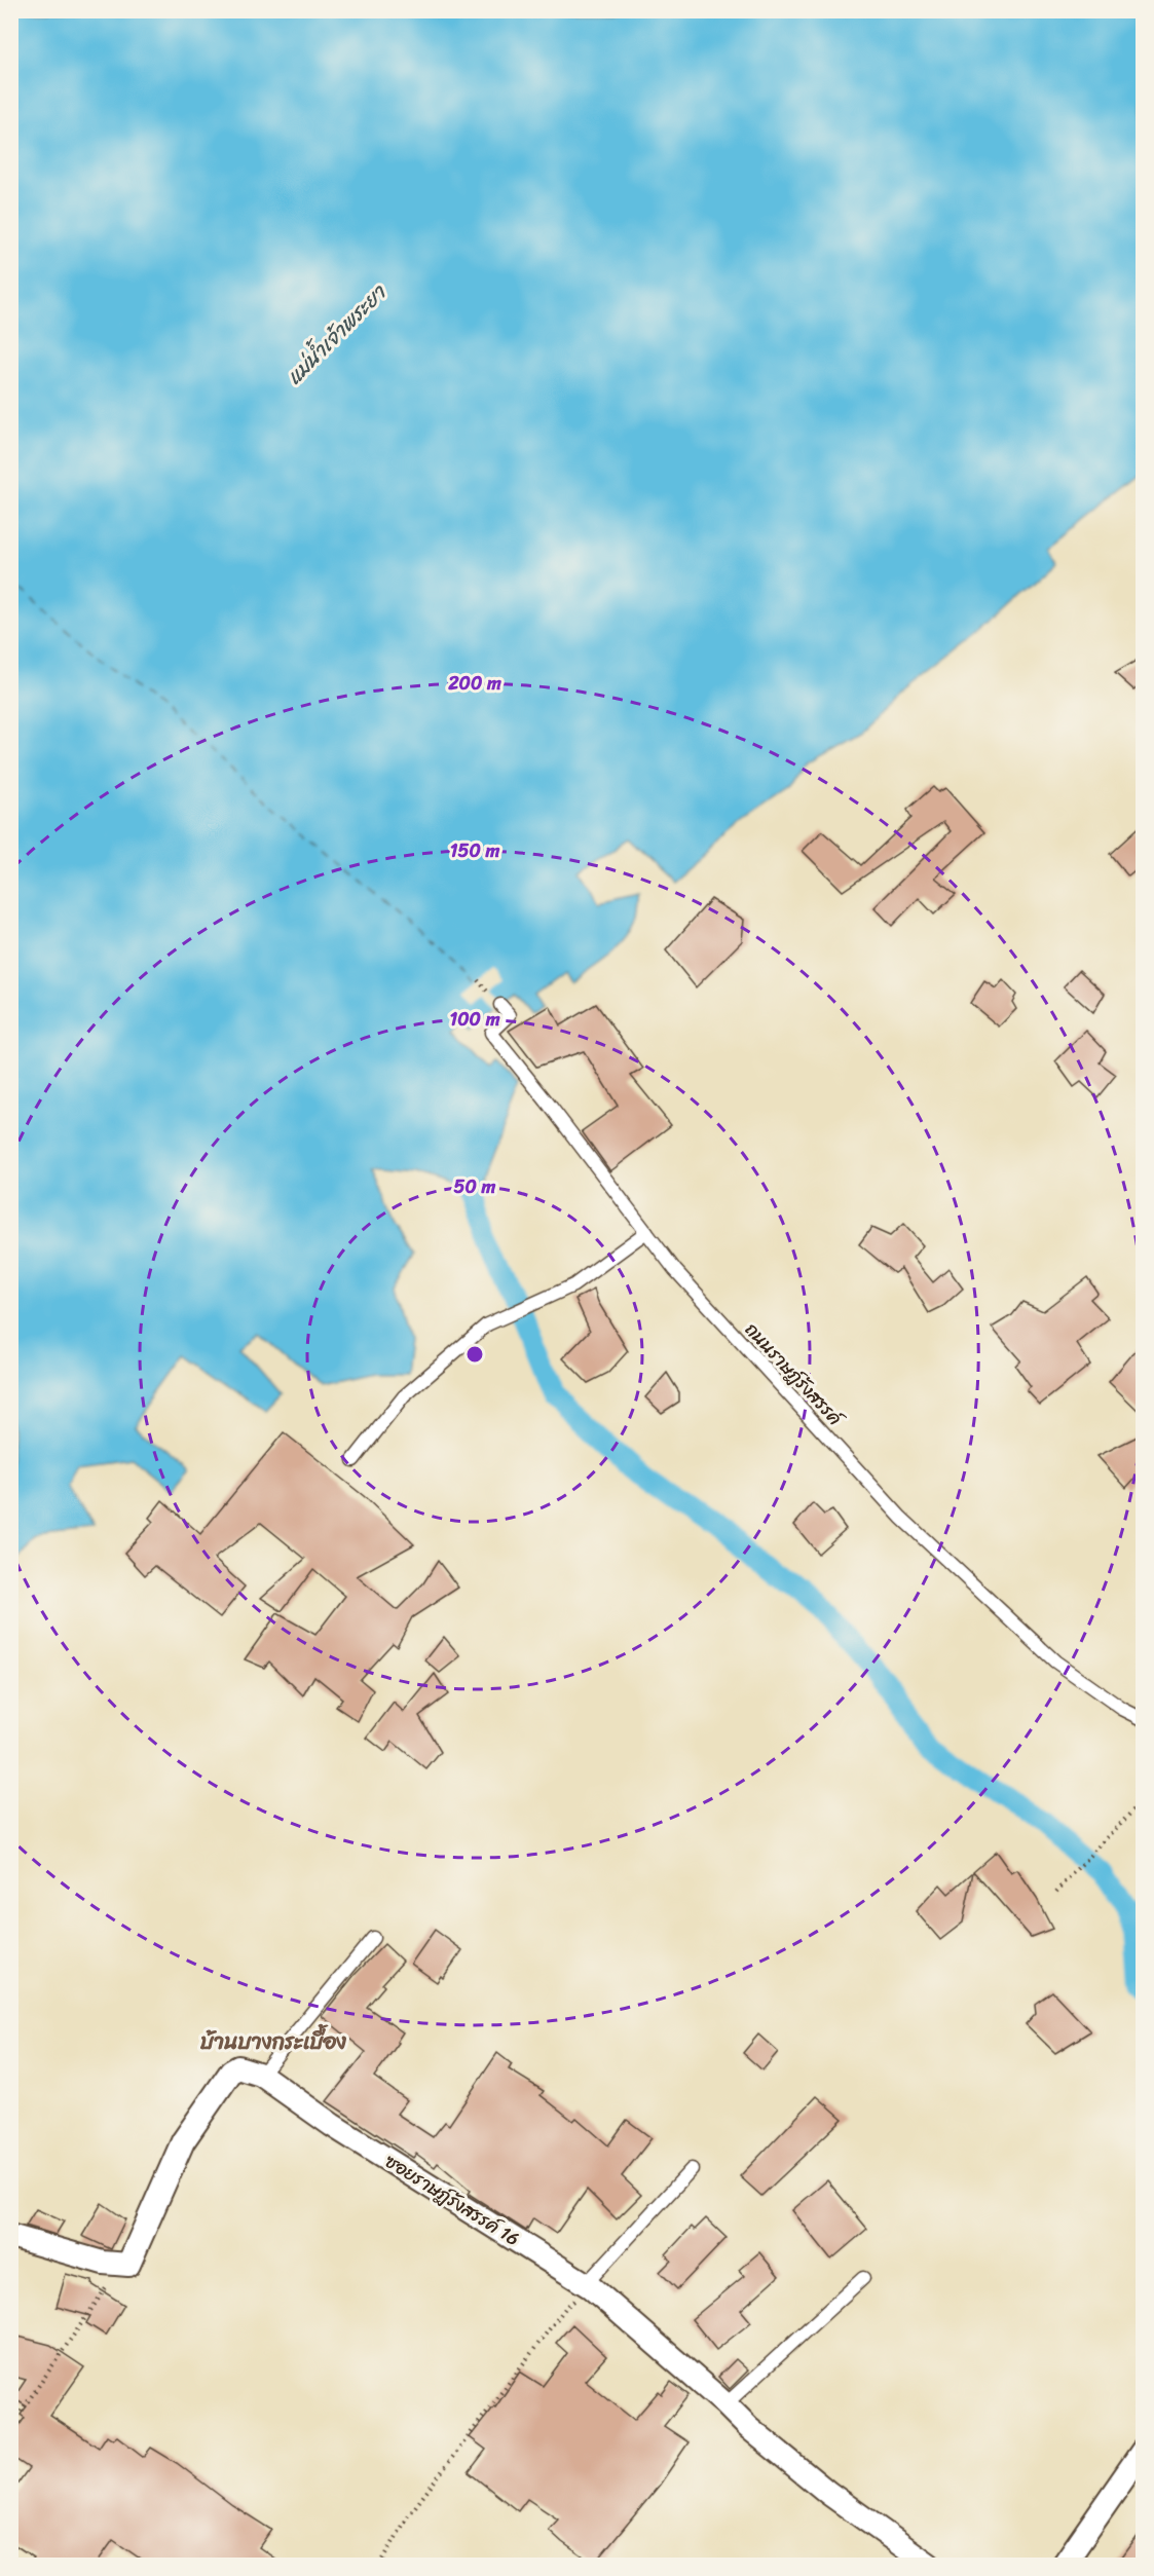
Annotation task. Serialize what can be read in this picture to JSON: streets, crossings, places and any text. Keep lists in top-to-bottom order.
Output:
{
  "streets": {
    "street": ["ซอยราษฎ์รังสรรค์ 16"],
    "lane": ["ถนนราษฎ์รังสรรค์"]
  },
  "districts": ["บ้านบางกระเบื้อง"],
  "water": ["แม่น้ำเจ้าพระยา"],
  "rings": [
    "200 m",
    "150 m",
    "100 m",
    "50 m"
  ]
}
